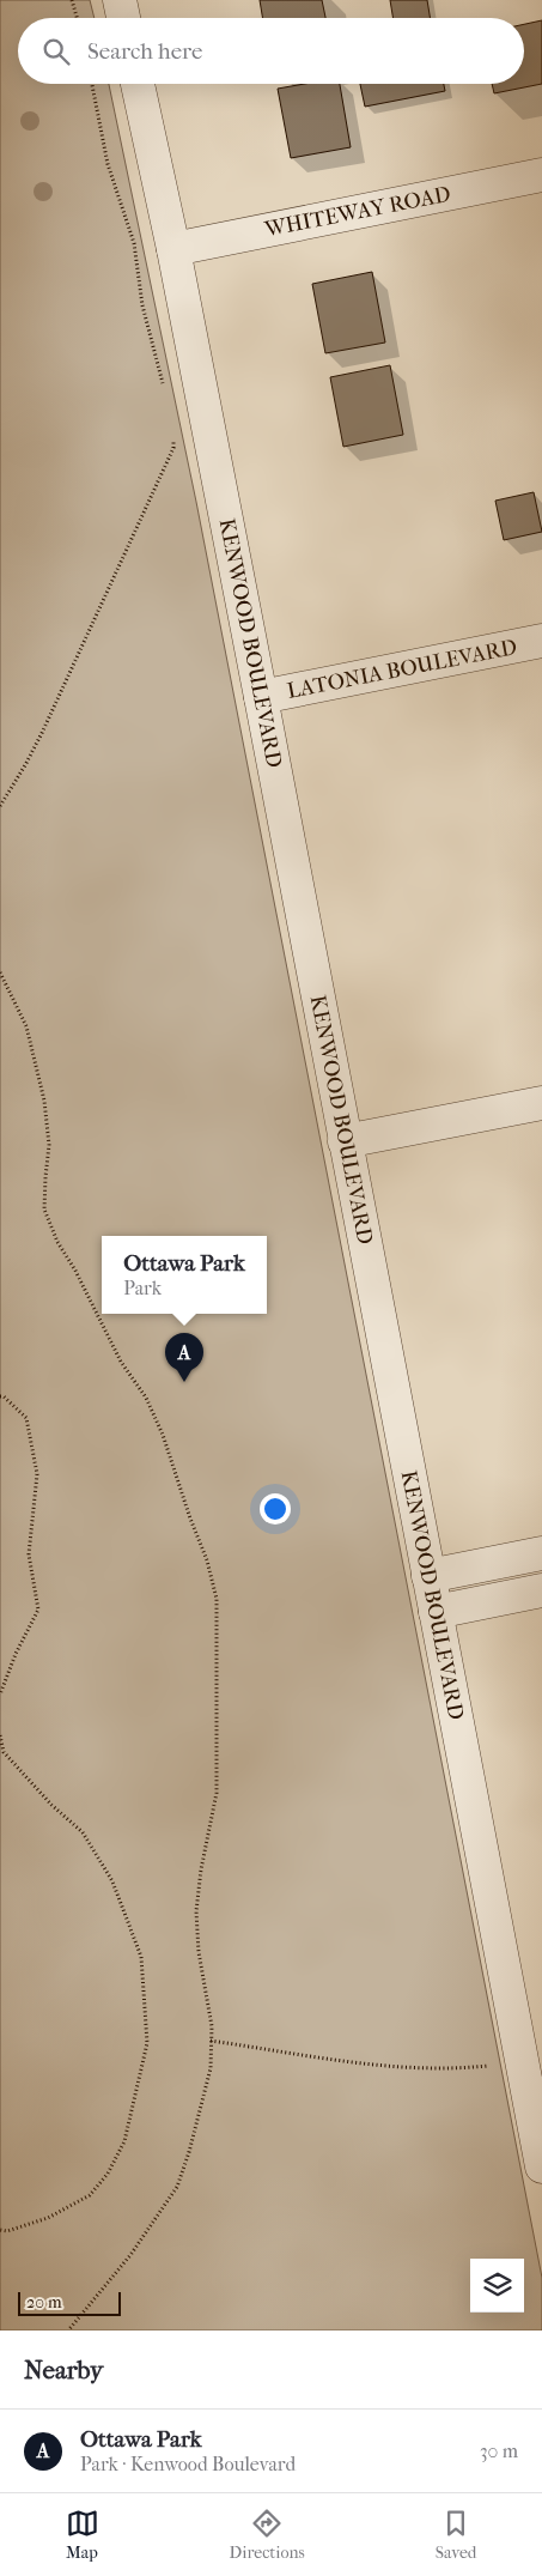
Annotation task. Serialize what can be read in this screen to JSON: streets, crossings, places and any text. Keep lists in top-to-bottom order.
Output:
{
  "streets": {
    "street": ["WHITEWAY ROAD", "KENWOOD BOULEVARD", "LATONIA BOULEVARD"]
  },
  "crossings": [
    ["WHITEWAY ROAD", "KENWOOD BOULEVARD"],
    ["KENWOOD BOULEVARD", "LATONIA BOULEVARD"]
  ],
  "scale_bar": "20 m",
  "page": {
    "search": "Search here",
    "popup": ["Ottawa Park", "Park"],
    "pins": "A",
    "scale": "20 m",
    "heading": "Nearby",
    "list": [
      {
        "mark": "A",
        "name": "Ottawa Park",
        "note": "Park · Kenwood Boulevard",
        "value": "30 m"
      }
    ],
    "nav": ["Map", "Directions", "Saved"]
  }
}
